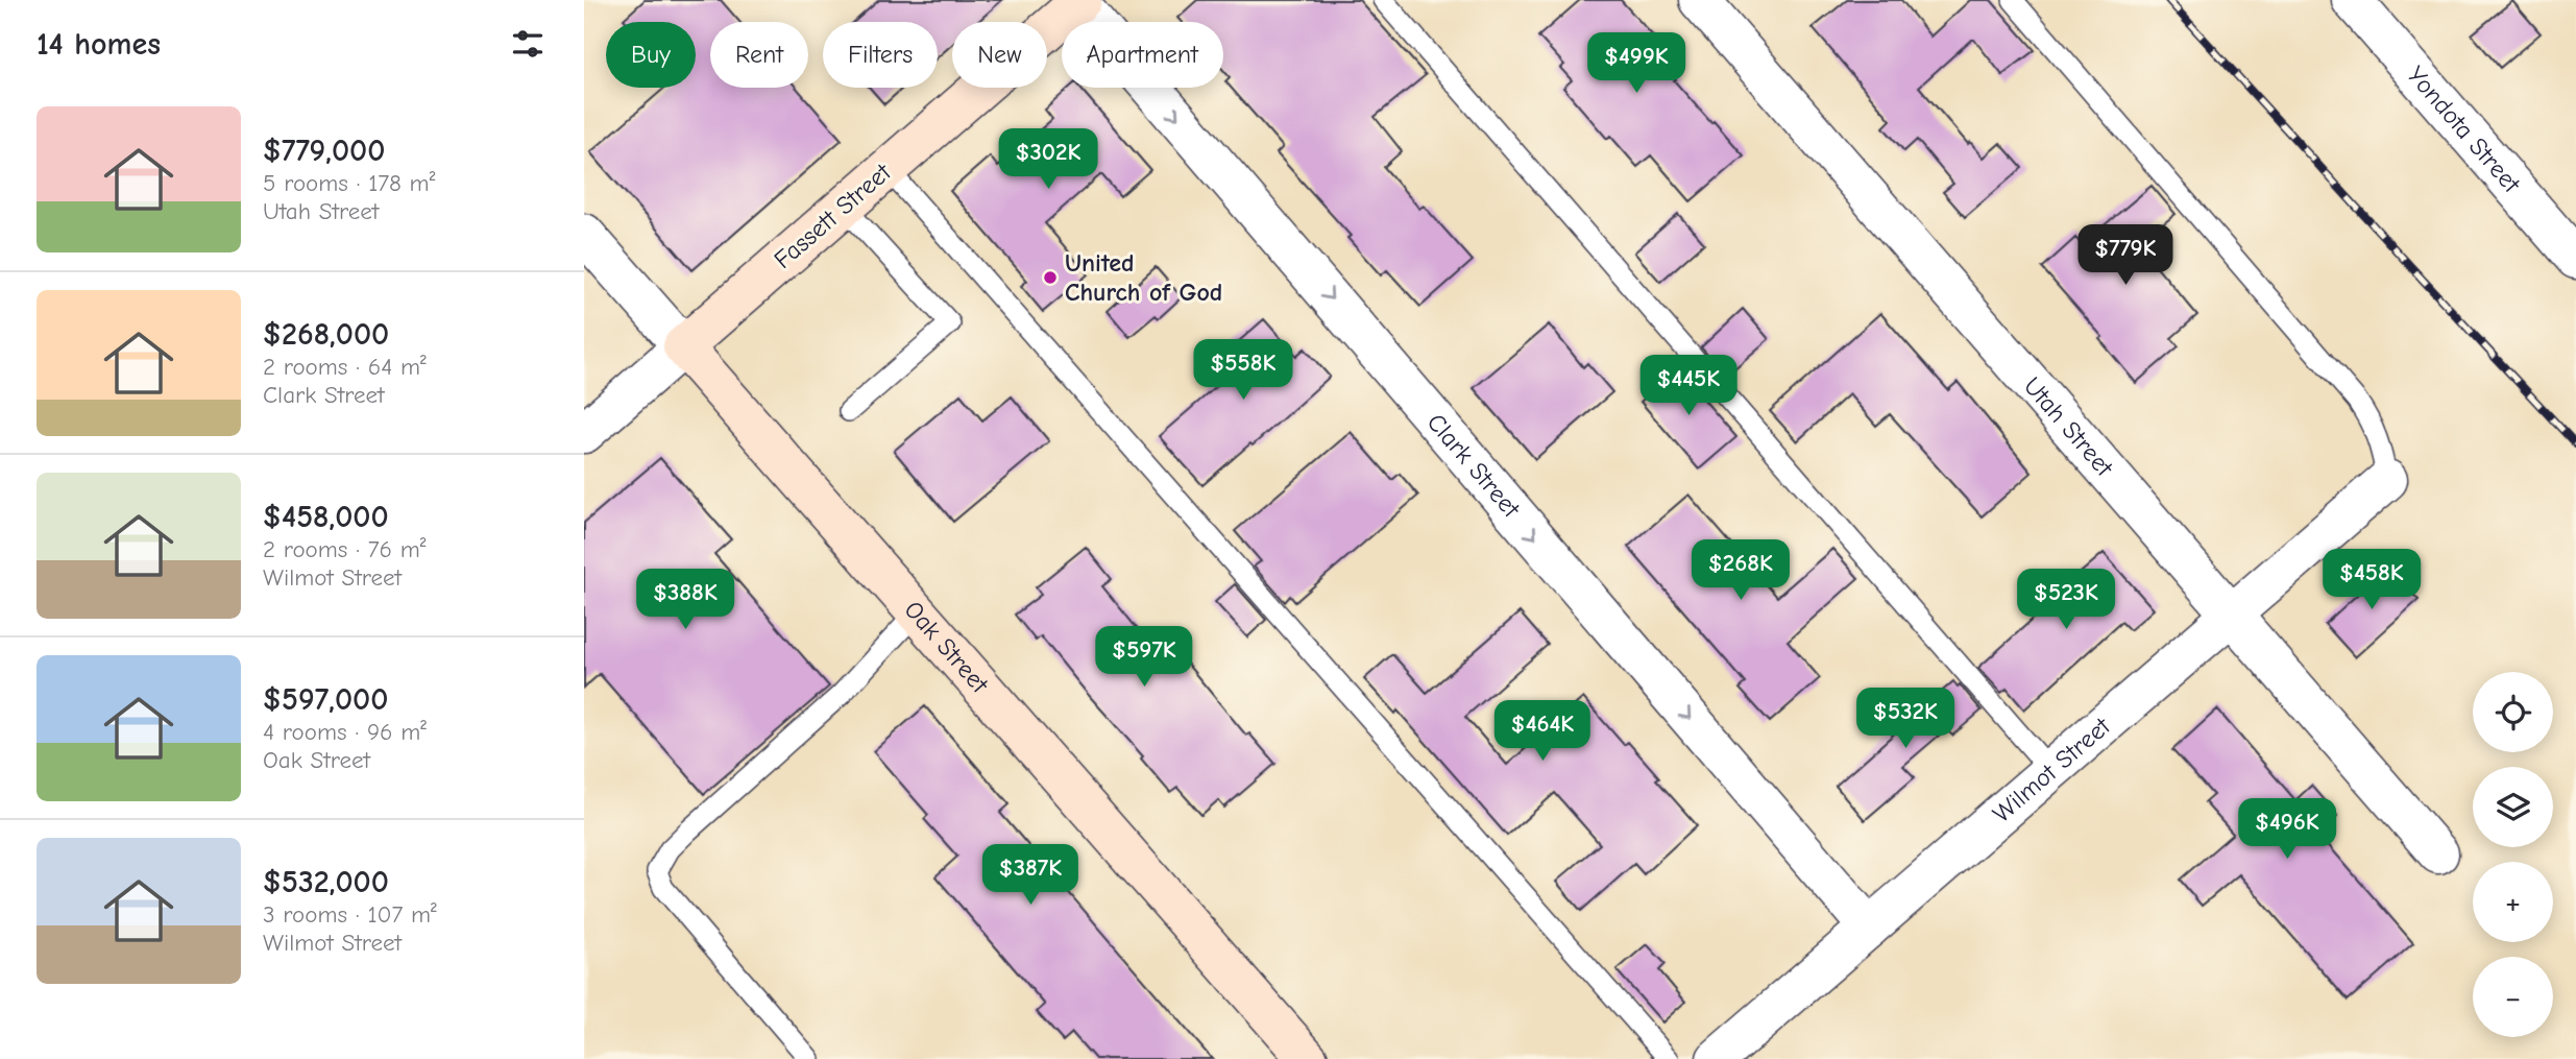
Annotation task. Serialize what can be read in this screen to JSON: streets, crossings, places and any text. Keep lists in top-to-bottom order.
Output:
{
  "streets": {
    "main road": ["Fassett Street", "Oak Street"],
    "street": [
      "Yondota Street",
      "Utah Street",
      "Clark Street",
      "Wilmot Street"
    ]
  },
  "crossings": [
    ["Fassett Street", "Clark Street"],
    ["Fassett Street", "Oak Street"],
    ["Utah Street", "Wilmot Street"],
    ["Clark Street", "Wilmot Street"]
  ],
  "one_way": ["Clark Street"],
  "places": ["United Church of God"],
  "page": {
    "heading": "14 homes",
    "chip": [
      "Buy",
      "Rent",
      "Filters",
      "New",
      "Apartment"
    ],
    "price": [
      "$499K",
      "$302K",
      "$779K",
      "$558K",
      "$445K",
      "$268K",
      "$458K",
      "$388K",
      "$523K",
      "$597K",
      "$532K",
      "$464K",
      "$496K",
      "$387K"
    ],
    "list": [
      {
        "name": "$779,000",
        "note": "5 rooms · 178 m² · Utah Street"
      },
      {
        "name": "$268,000",
        "note": "2 rooms · 64 m² · Clark Street"
      },
      {
        "name": "$458,000",
        "note": "2 rooms · 76 m² · Wilmot Street"
      },
      {
        "name": "$597,000",
        "note": "4 rooms · 96 m² · Oak Street"
      },
      {
        "name": "$532,000",
        "note": "3 rooms · 107 m² · Wilmot Street"
      }
    ],
    "map_buttons": ["+", "−"]
  }
}
